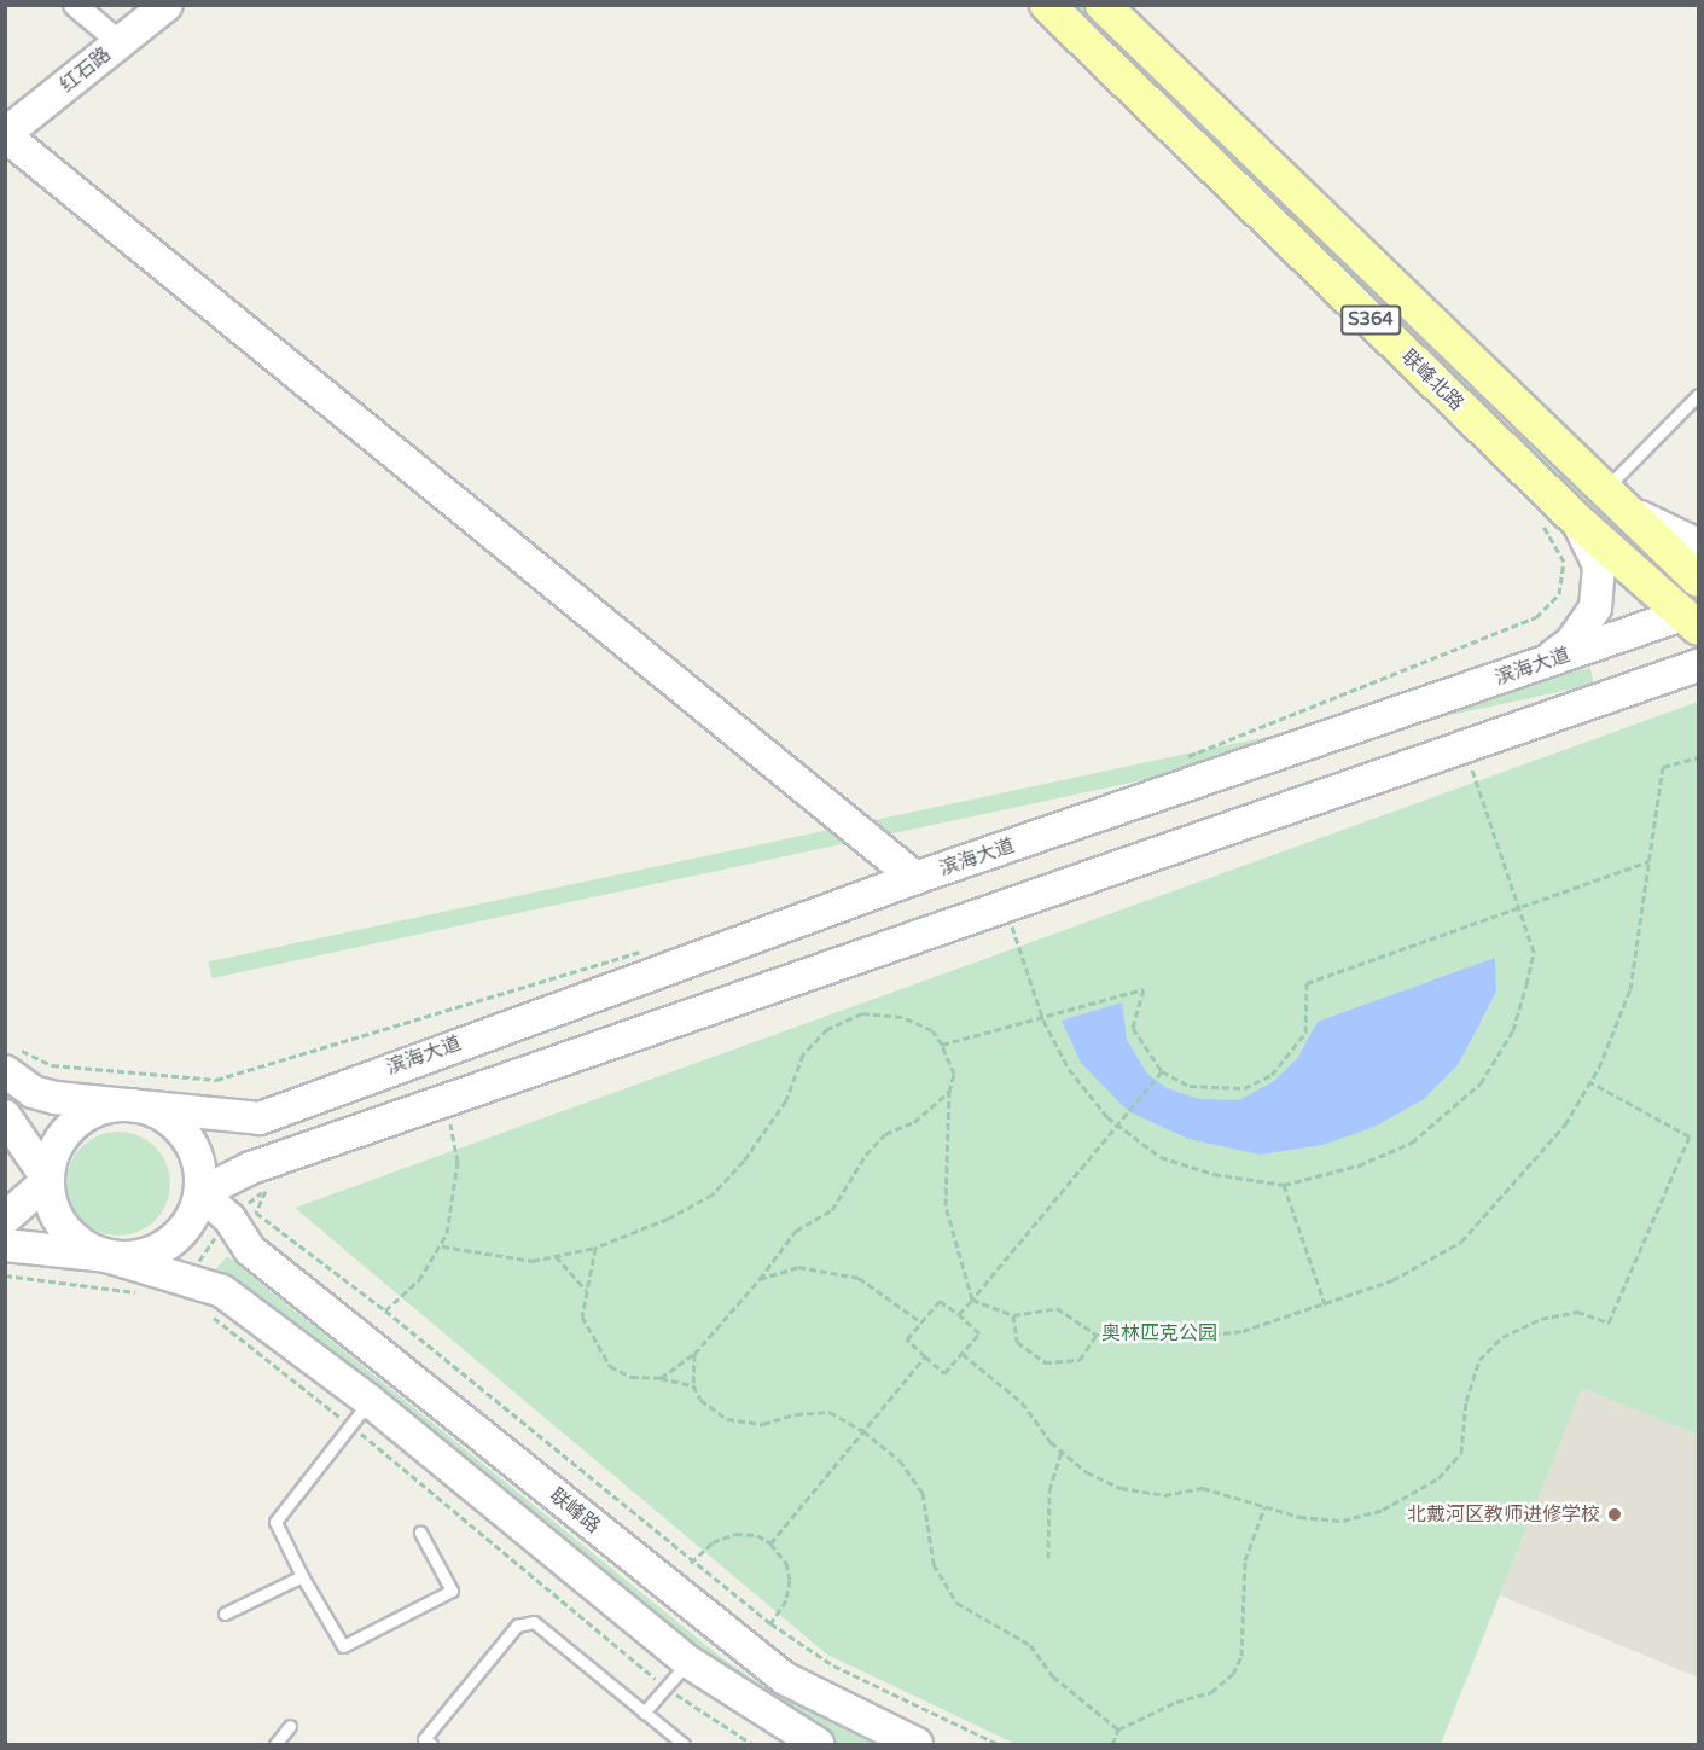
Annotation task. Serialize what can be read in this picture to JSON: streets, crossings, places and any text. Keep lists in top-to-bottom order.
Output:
{
  "streets": {
    "main road": [
      "红石路",
      "S364",
      "联峰北路",
      "滨海大道",
      "联峰路"
    ]
  },
  "crossings": [
    ["联峰北路", "滨海大道"],
    ["滨海大道", "联峰路"]
  ],
  "parks": ["奥林匹克公园"],
  "places": ["北戴河区教师进修学校"]
}
